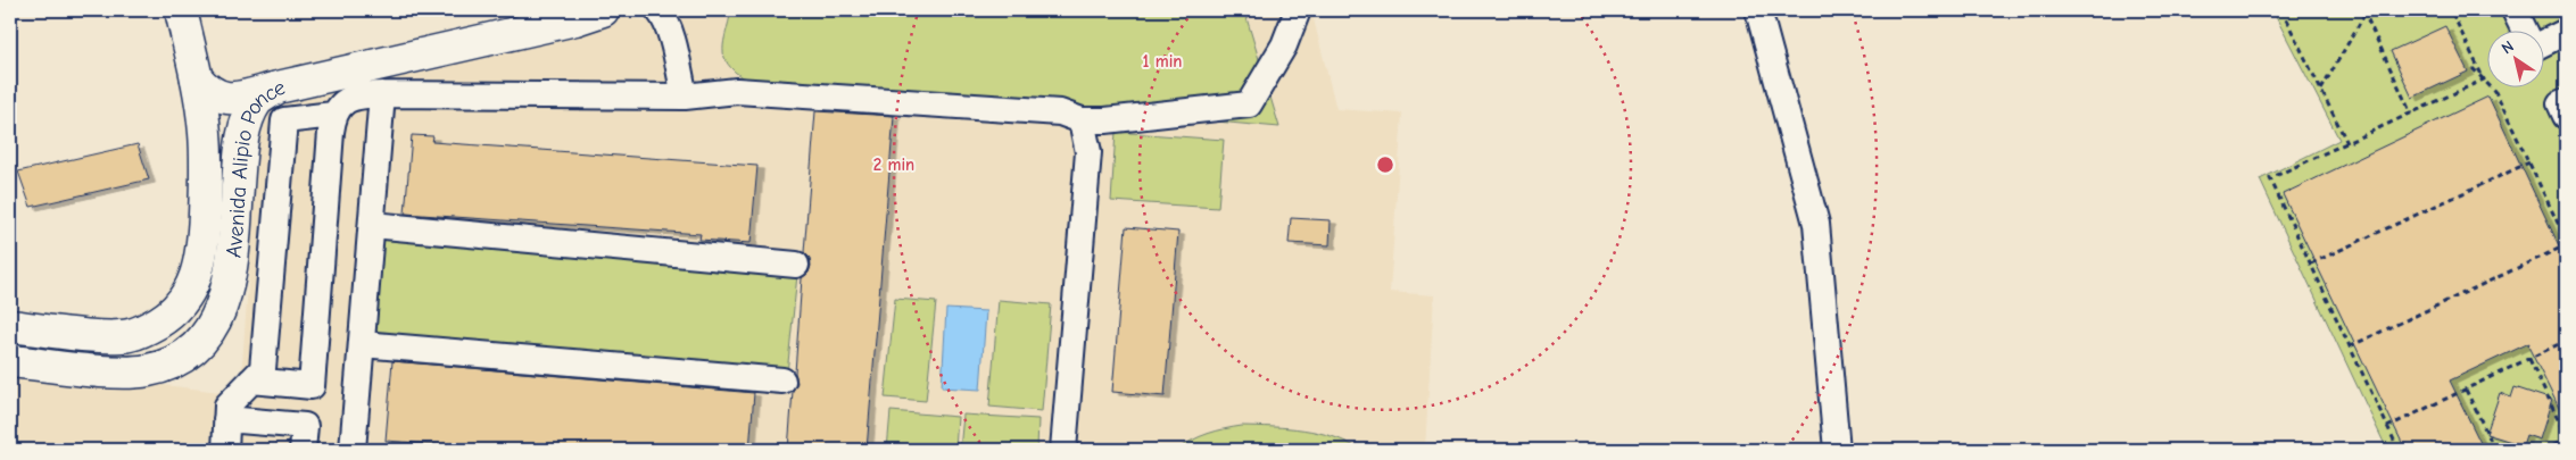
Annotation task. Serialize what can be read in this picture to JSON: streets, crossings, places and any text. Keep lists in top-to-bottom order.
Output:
{
  "streets": {
    "main road": ["Avenida Alipio Ponce"]
  },
  "north": "top left",
  "rings": ["1 min", "2 min"]
}
